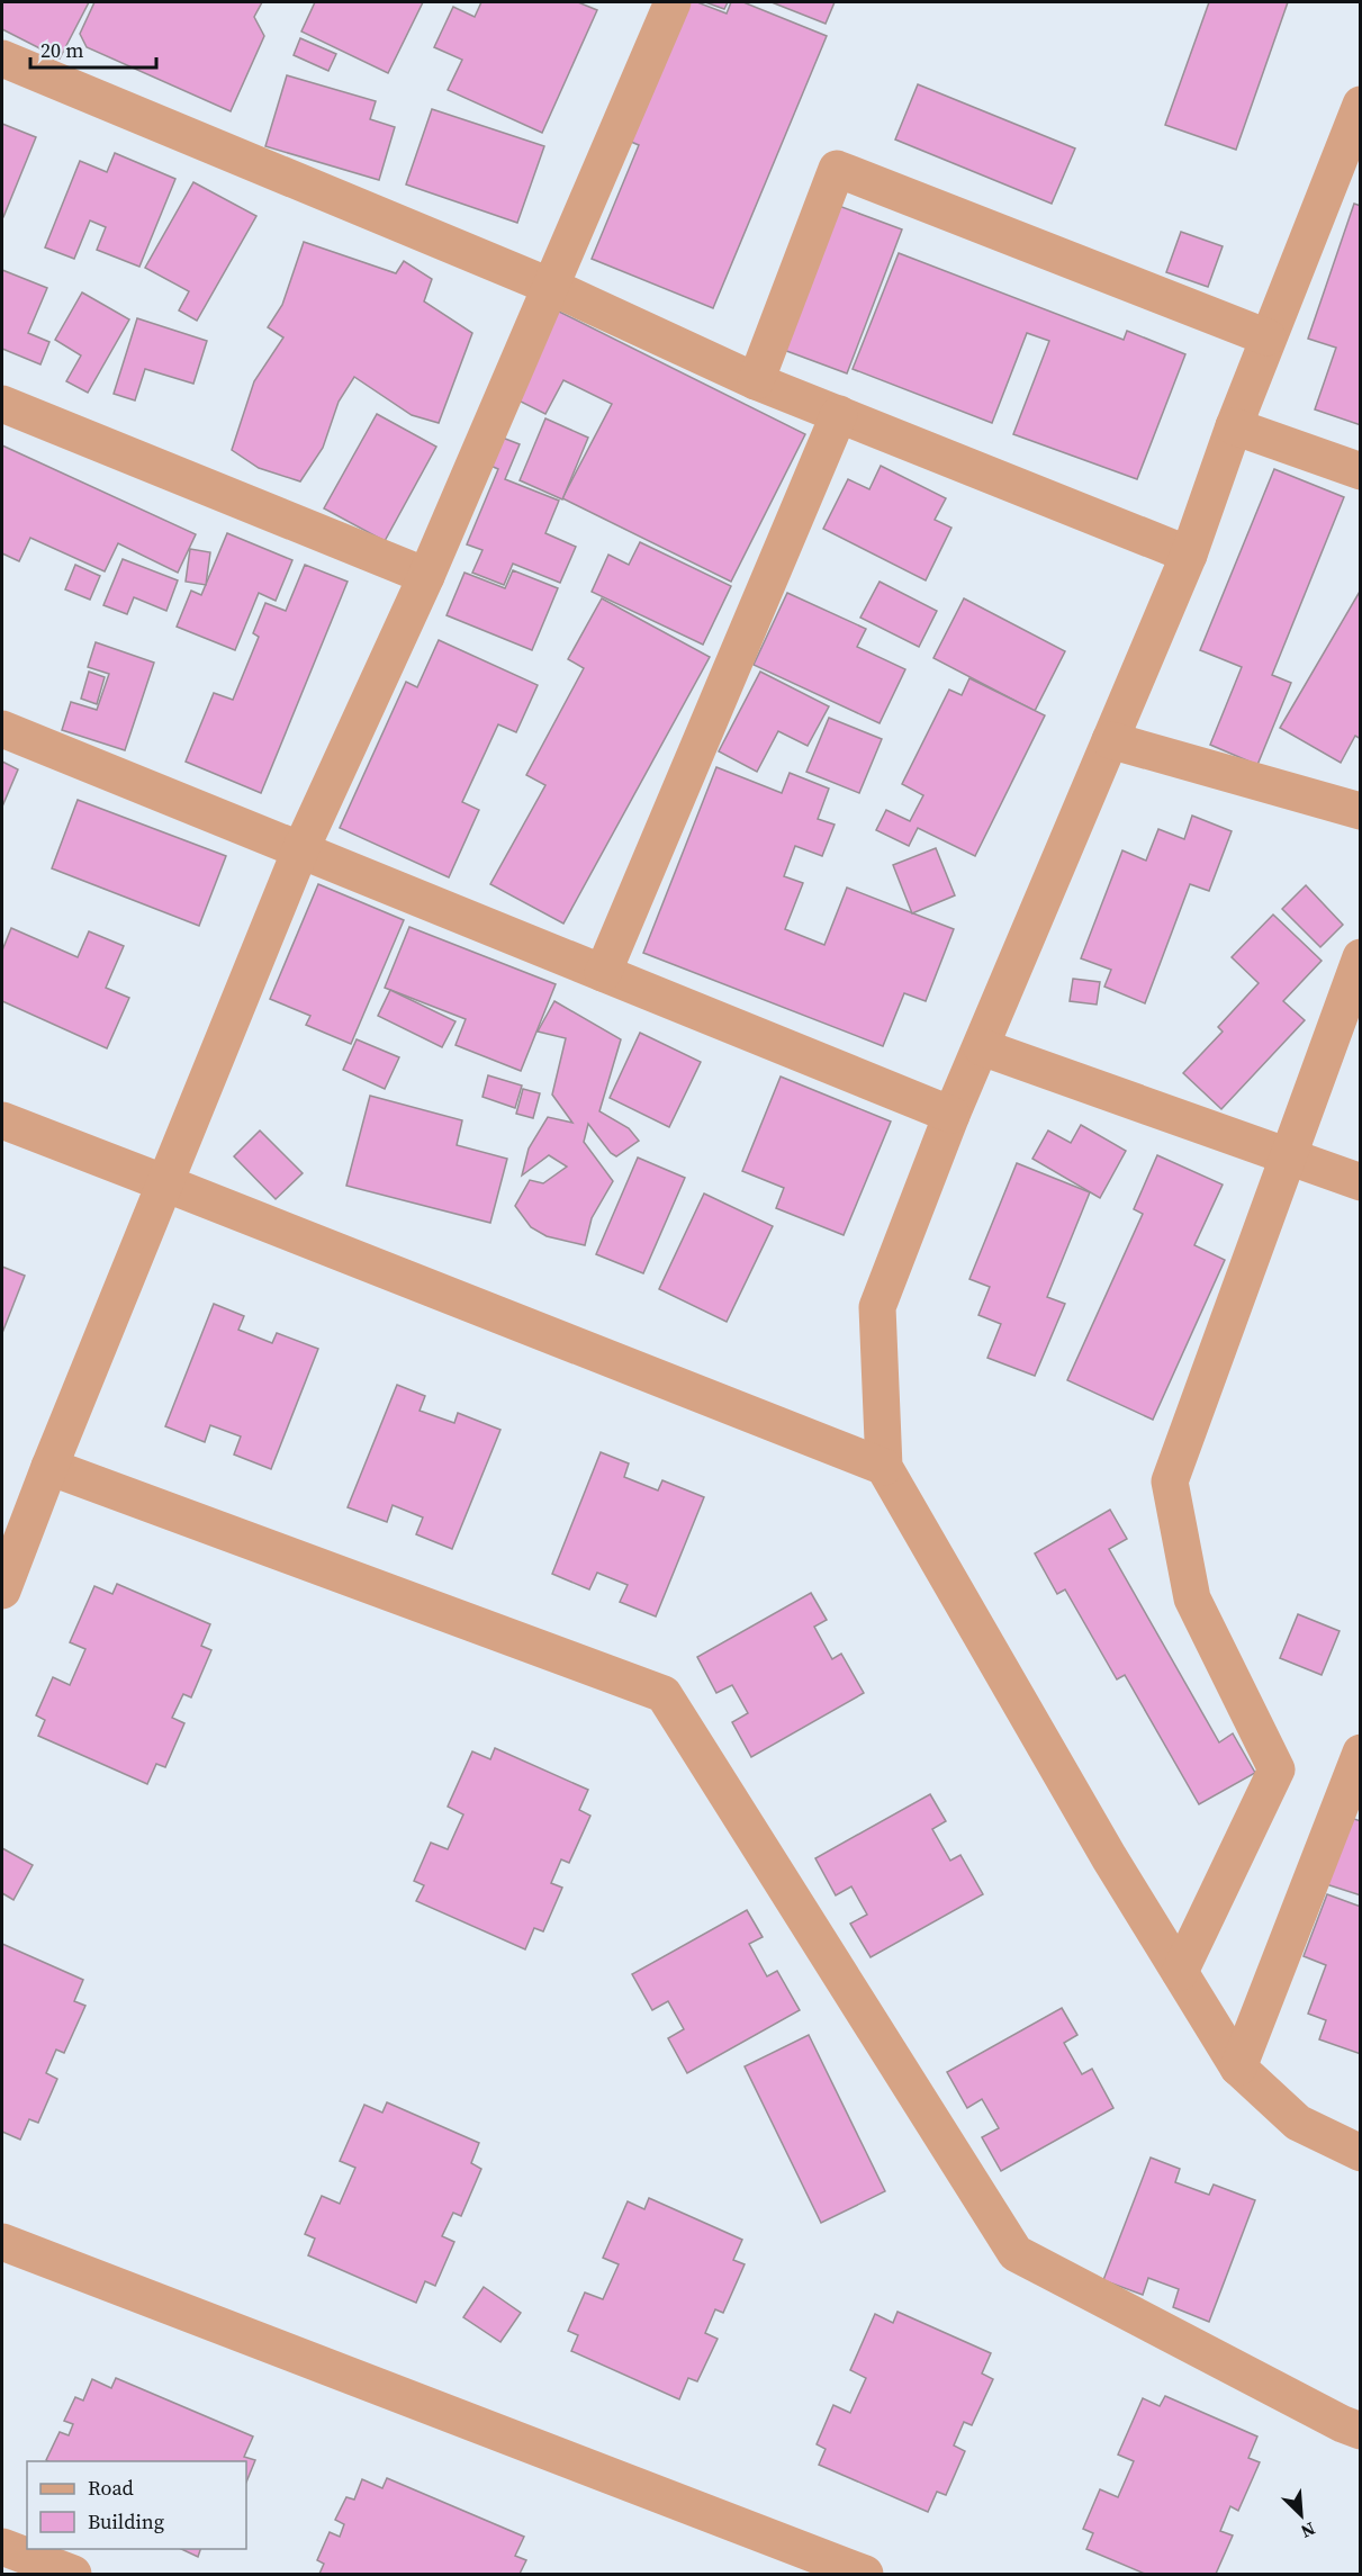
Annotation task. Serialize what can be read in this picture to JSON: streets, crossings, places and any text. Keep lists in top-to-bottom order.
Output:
{
  "legend": ["Road", "Building"],
  "scale_bar": "20 m",
  "north": "bottom right"
}
